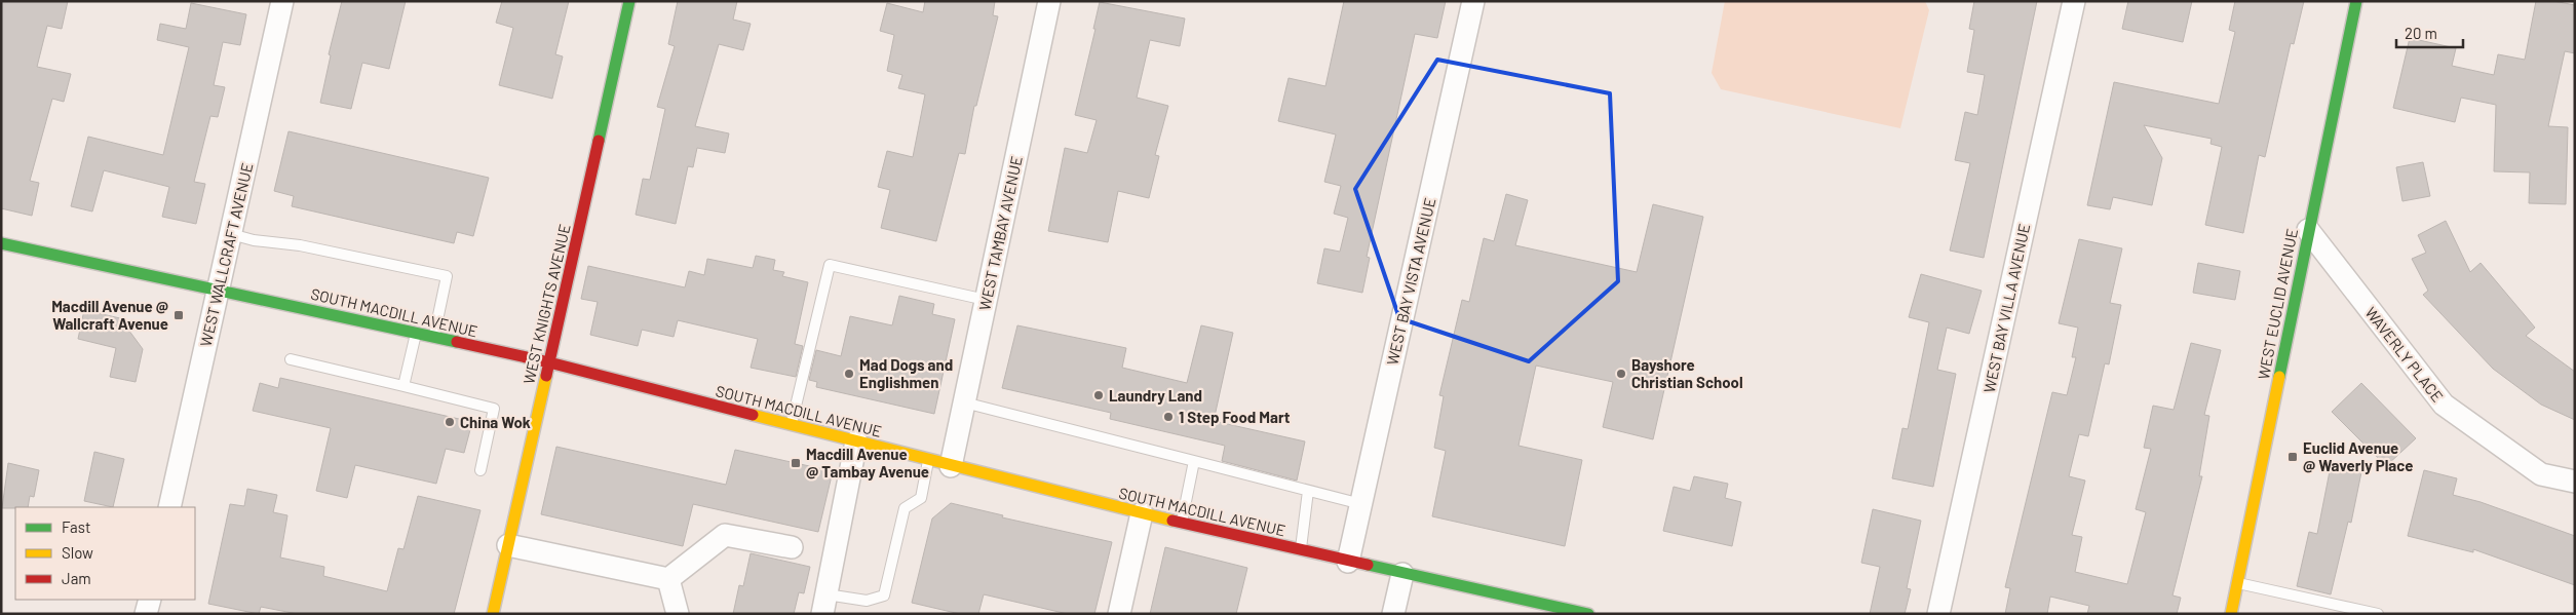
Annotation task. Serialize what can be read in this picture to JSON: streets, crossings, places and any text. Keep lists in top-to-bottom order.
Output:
{
  "streets": {
    "street": [
      "WEST TAMBAY AVENUE",
      "WEST WALLCRAFT AVENUE",
      "WEST BAY VISTA AVENUE",
      "WEST KNIGHTS AVENUE",
      "WEST EUCLID AVENUE",
      "WEST BAY VILLA AVENUE",
      "SOUTH MACDILL AVENUE",
      "WAVERLY PLACE"
    ]
  },
  "crossings": [
    ["WEST TAMBAY AVENUE", "SOUTH MACDILL AVENUE"],
    ["WEST WALLCRAFT AVENUE", "SOUTH MACDILL AVENUE"],
    ["WEST BAY VISTA AVENUE", "SOUTH MACDILL AVENUE"],
    ["WEST KNIGHTS AVENUE", "SOUTH MACDILL AVENUE"],
    ["WEST EUCLID AVENUE", "WAVERLY PLACE"]
  ],
  "places": {
    "transit": ["Macdill Avenue @ Wallcraft Avenue", "Euclid Avenue @ Waverly Place", "Macdill Avenue @ Tambay Avenue"],
    "other": [
      "Mad Dogs and Englishmen",
      "Bayshore Christian School",
      "Laundry Land",
      "1 Step Food Mart",
      "China Wok"
    ]
  },
  "legend": ["Fast", "Slow", "Jam"],
  "scale_bar": "20 m"
}
